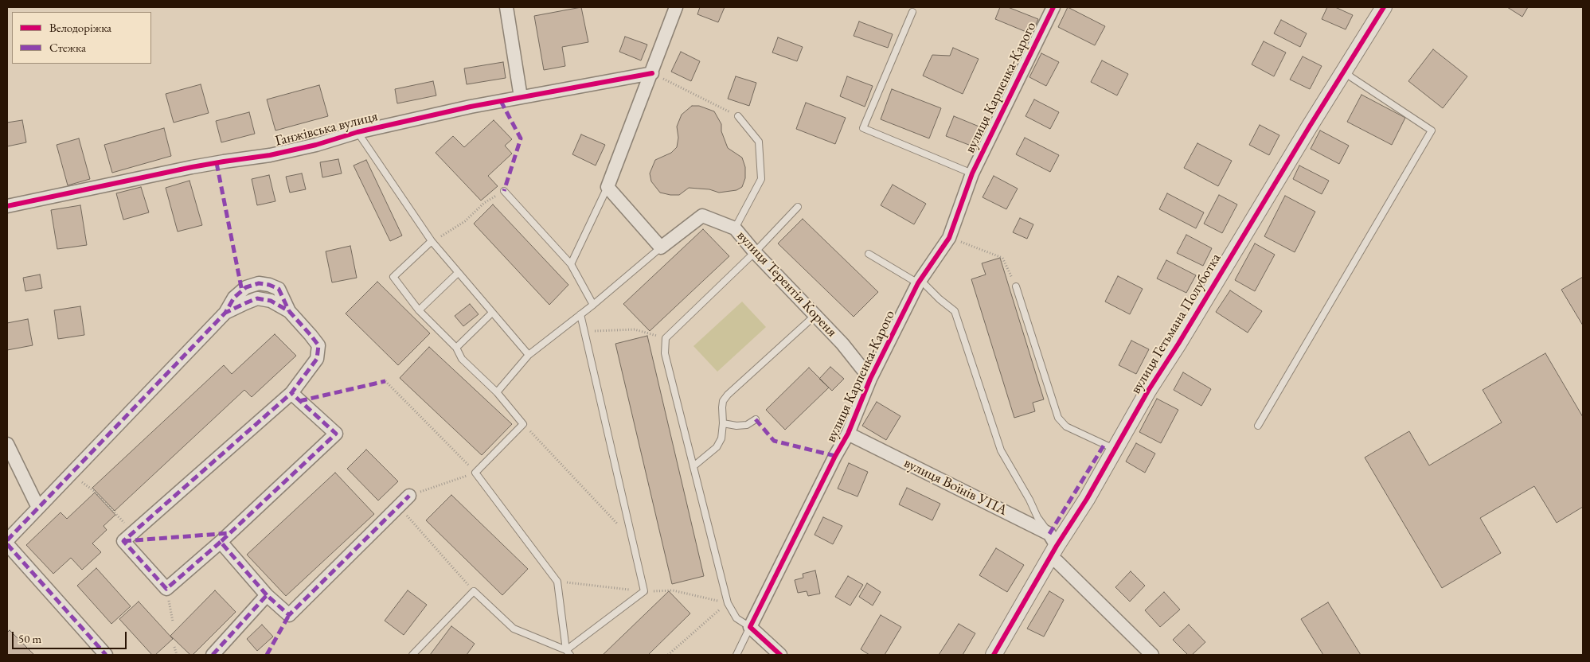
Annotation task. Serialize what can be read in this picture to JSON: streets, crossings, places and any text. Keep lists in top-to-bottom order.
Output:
{
  "streets": {
    "street": [
      "вулиця Карпенка-Карого",
      "Ганжівська вулиця",
      "вулиця Терентія Кореня",
      "вулиця Гетьмана Полуботка",
      "вулиця Воїнів УПА"
    ]
  },
  "crossings": [
    ["вулиця Карпенка-Карого", "вулиця Терентія Кореня"],
    ["вулиця Карпенка-Карого", "вулиця Воїнів УПА"],
    ["вулиця Гетьмана Полуботка", "вулиця Воїнів УПА"]
  ],
  "legend": ["Велодоріжка", "Стежка"],
  "scale_bar": "50 m"
}
